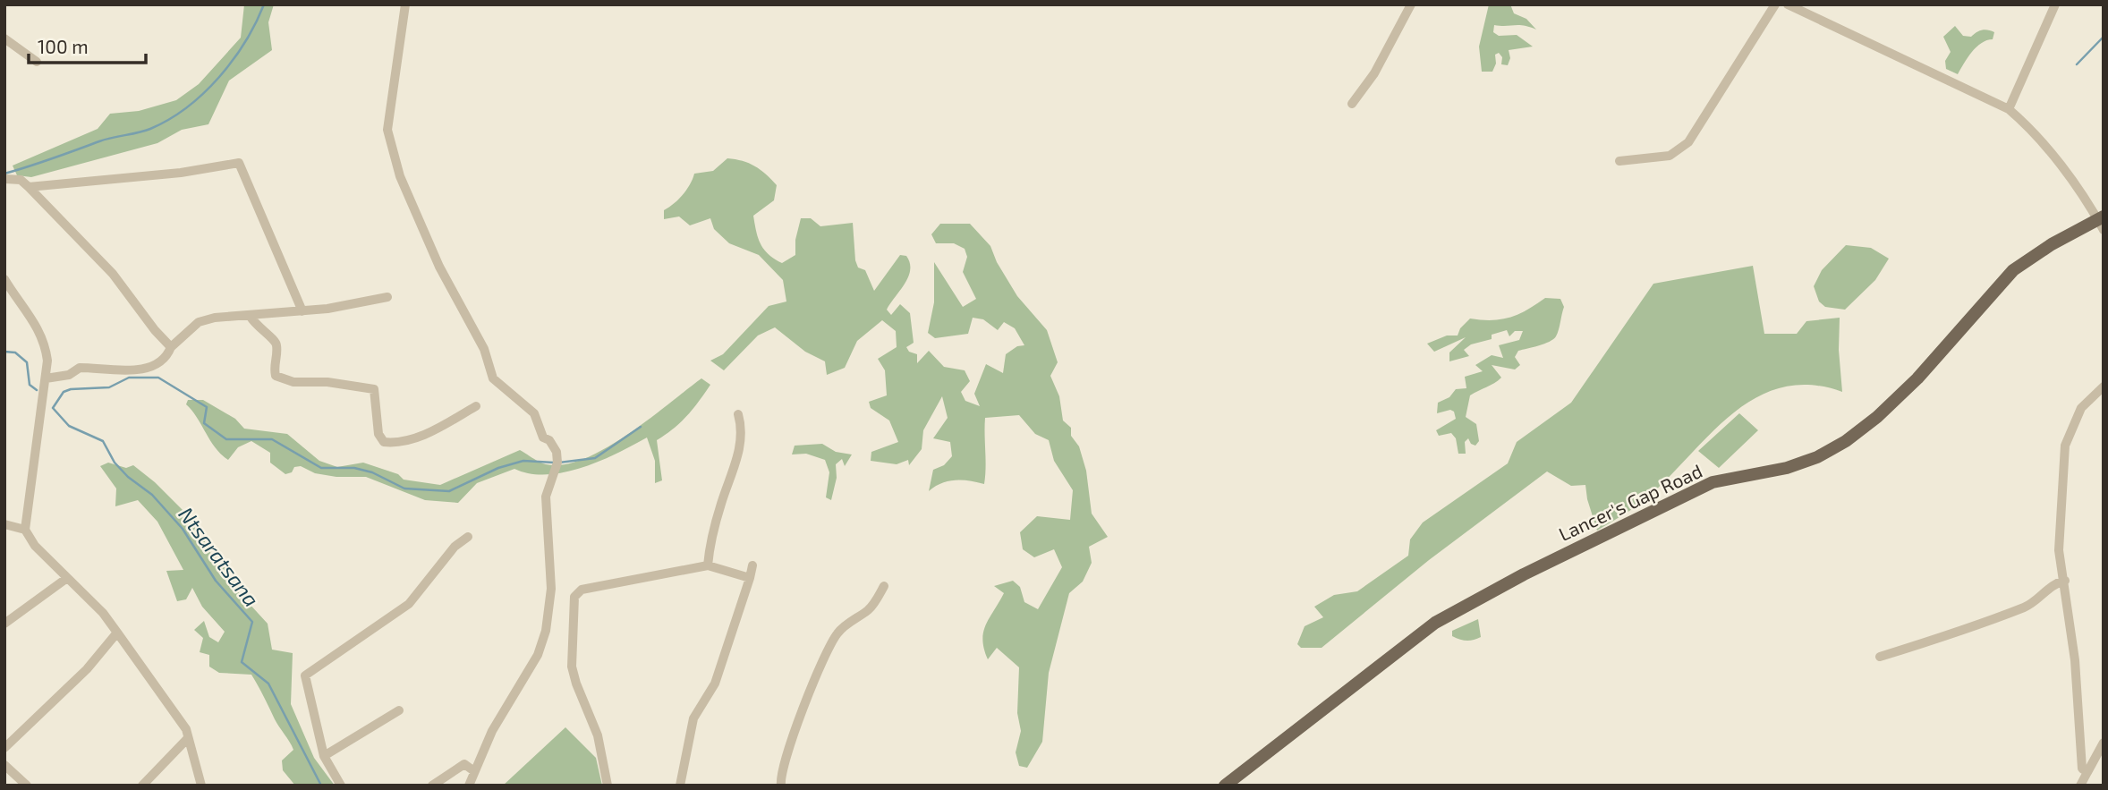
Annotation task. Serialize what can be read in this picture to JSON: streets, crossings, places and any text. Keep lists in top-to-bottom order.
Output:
{
  "streets": {
    "main road": ["Lancer's Gap Road"]
  },
  "water": ["Ntsaratsana"],
  "scale_bar": "100 m"
}
